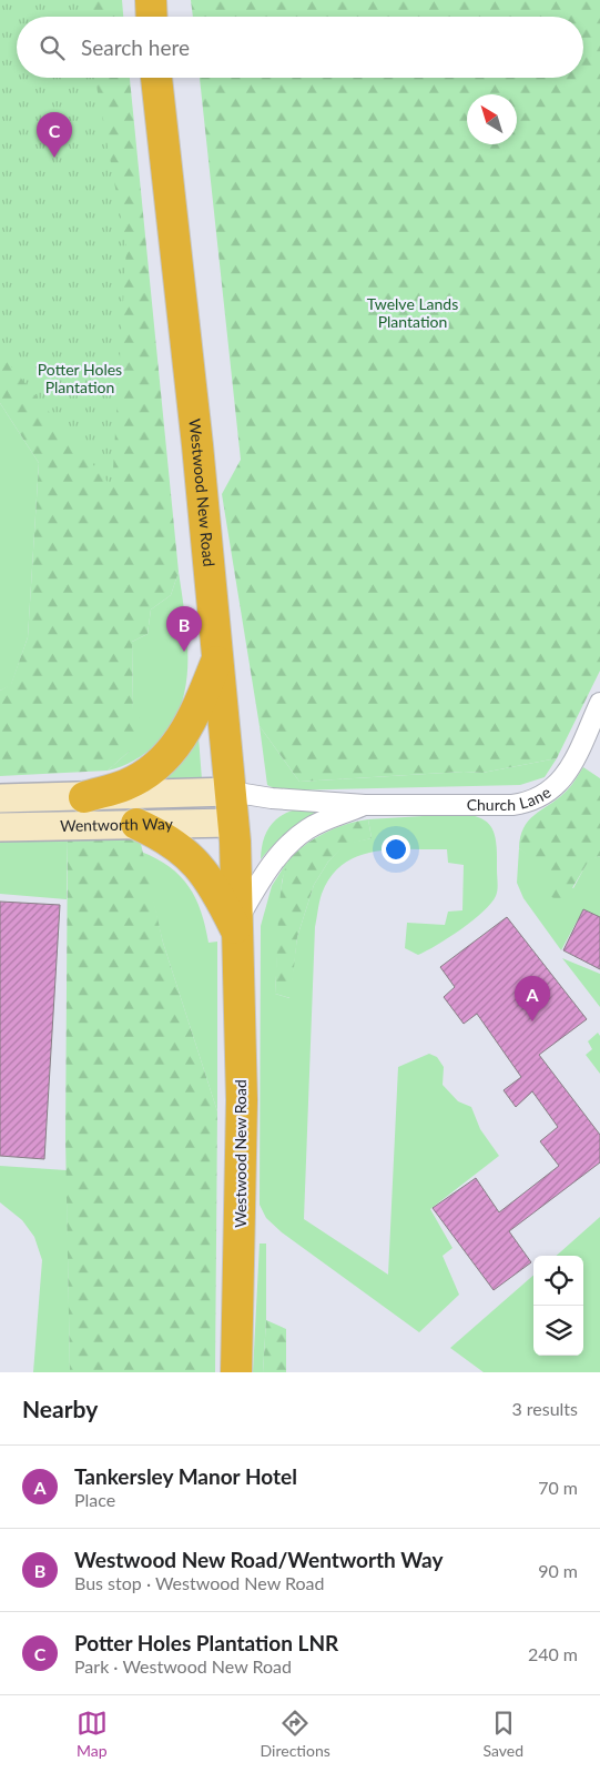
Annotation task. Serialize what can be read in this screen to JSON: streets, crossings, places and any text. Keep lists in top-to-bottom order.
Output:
{
  "streets": {
    "highway": ["Westwood New Road"],
    "street": ["Church Lane", "Wentworth Way"]
  },
  "crossings": [
    ["Westwood New Road", "Church Lane"],
    ["Westwood New Road", "Wentworth Way"],
    ["Church Lane", "Wentworth Way"]
  ],
  "parks": ["Twelve Lands Plantation", "Potter Holes Plantation"],
  "north": "top left",
  "page": {
    "search": "Search here",
    "pins": ["C", "B", "A"],
    "heading": ["Nearby", "3 results"],
    "list": [
      {
        "mark": "A",
        "name": "Tankersley Manor Hotel",
        "note": "Place",
        "value": "70 m"
      },
      {
        "mark": "B",
        "name": "Westwood New Road/Wentworth Way",
        "note": "Bus stop · Westwood New Road",
        "value": "90 m"
      },
      {
        "mark": "C",
        "name": "Potter Holes Plantation LNR",
        "note": "Park · Westwood New Road",
        "value": "240 m"
      }
    ],
    "nav": ["Map", "Directions", "Saved"]
  }
}
